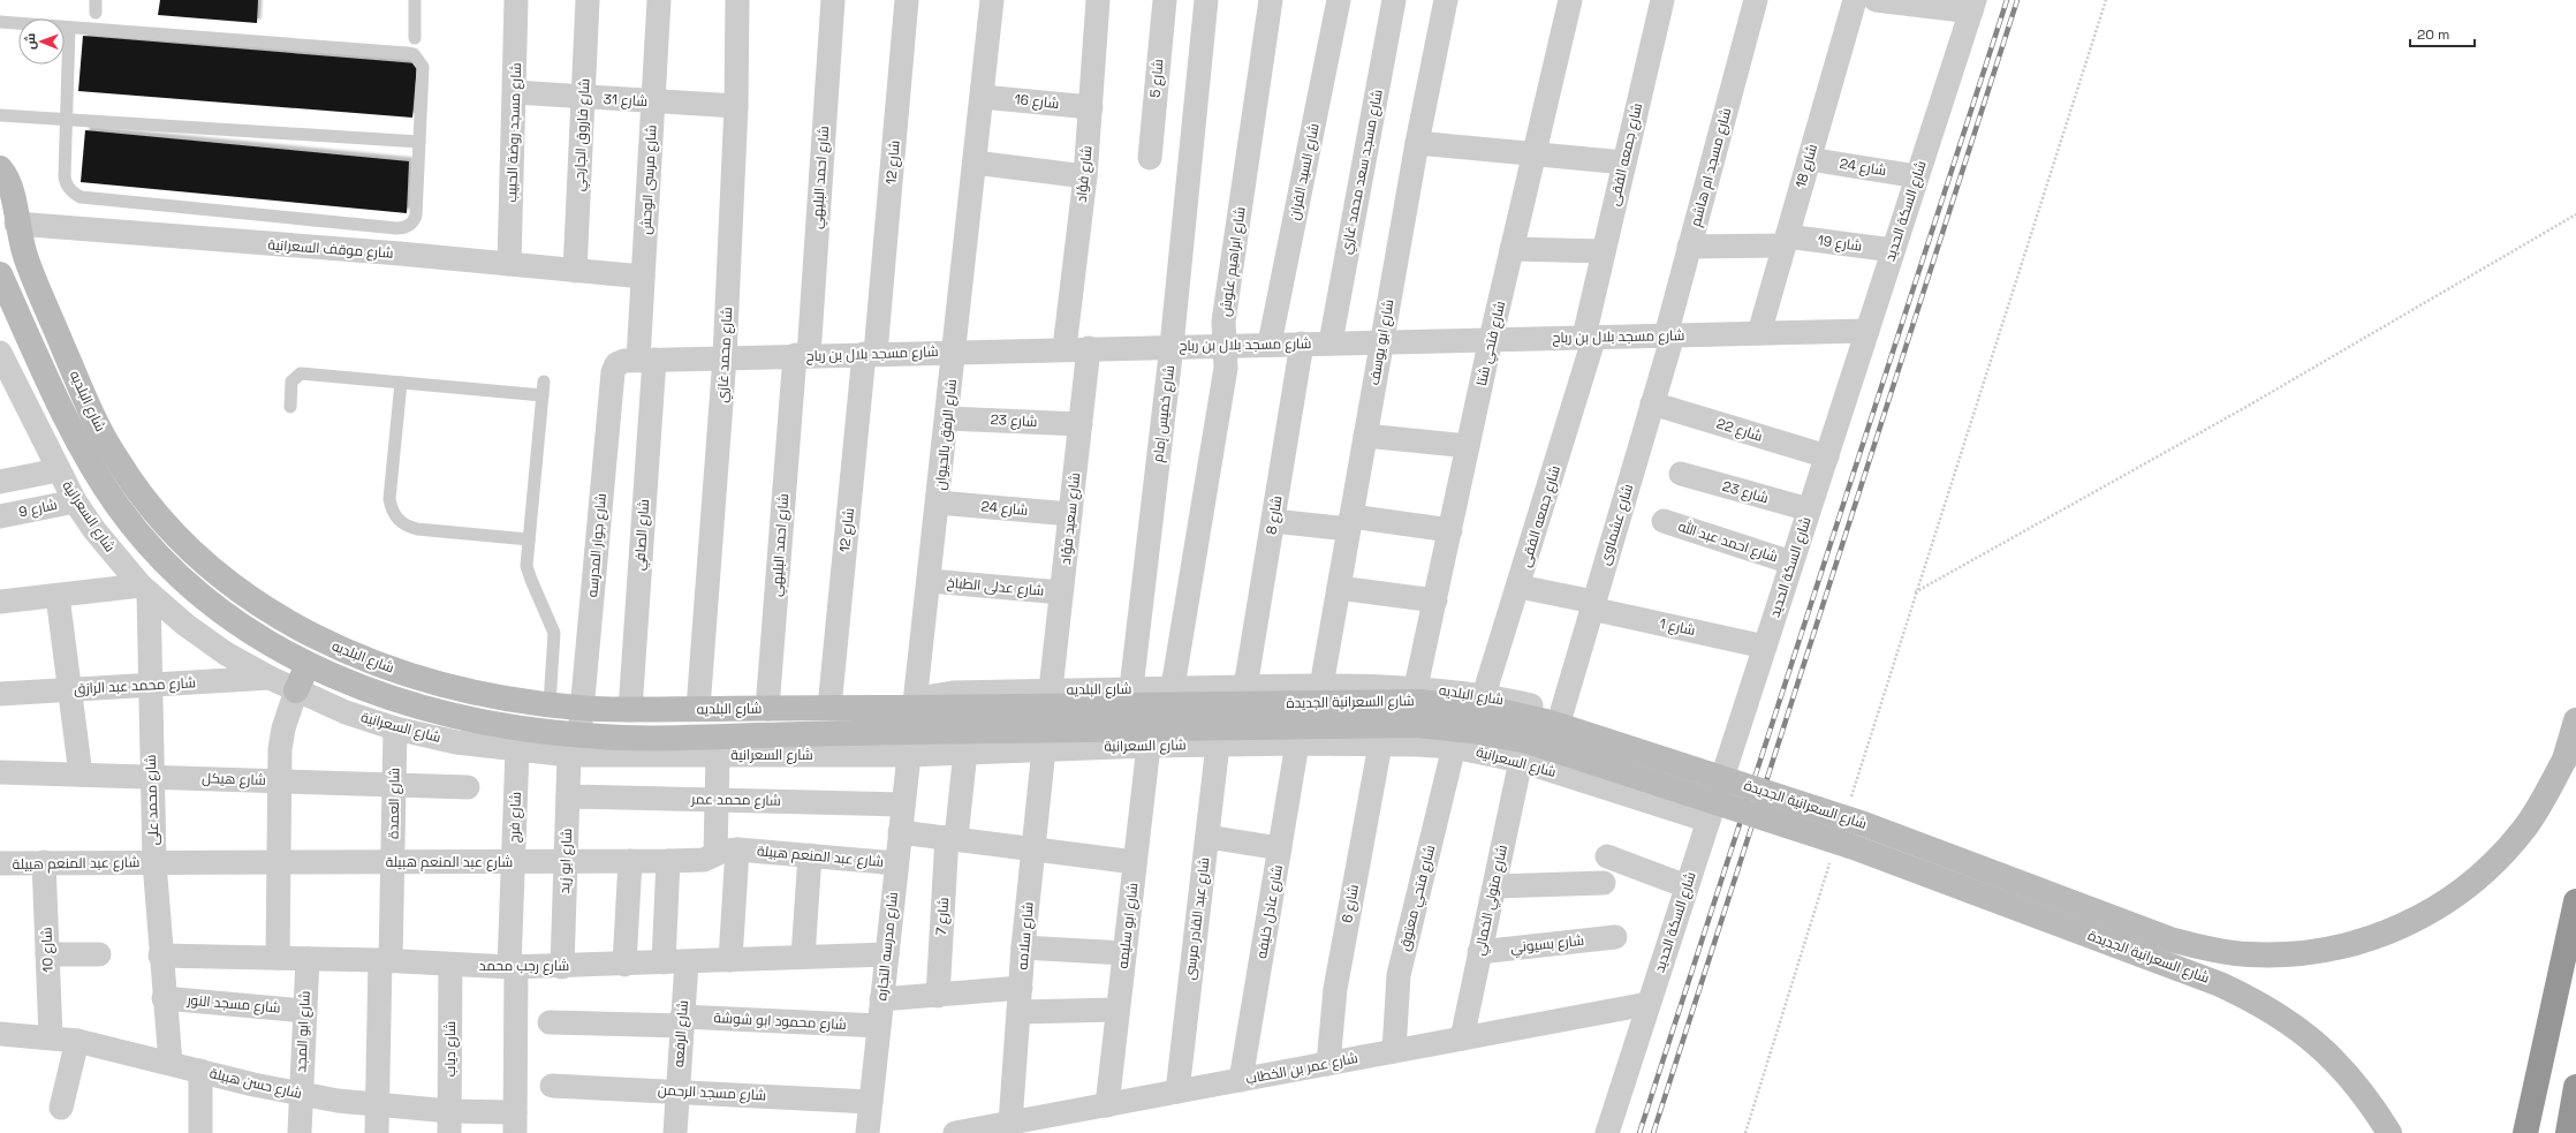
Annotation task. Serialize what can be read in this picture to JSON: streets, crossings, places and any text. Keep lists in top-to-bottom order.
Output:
{
  "streets": {
    "street": [
      "شارع 5",
      "شارع 31",
      "شارع 16",
      "شارع مسجد روضة الحبيب",
      "شارع فاروق الجارحي",
      "شارع جمعه الفقى",
      "شارع 12",
      "شارع 18",
      "شارع مسجد ام هاشم",
      "شارع 24",
      "شارع السيد الفران",
      "شارع مسجد سعد محمد غازي",
      "شارع فؤاد",
      "شارع احمد البليهي",
      "شارع مرسى الوحش",
      "شارع السكة الحديد",
      "شارع 19",
      "شارع موقف السعرانية",
      "شارع ابراهيم علوش",
      "شارع مسجد بلال بن رباح",
      "شارع ابو يوسف",
      "شارع فتحي شتا",
      "شارع محمد غازي",
      "شارع البلديه",
      "شارع خميس إمام",
      "شارع 23",
      "شارع 22",
      "شارع الرفق بالحيوان",
      "شارع 9",
      "شارع 8",
      "شارع السعرانية",
      "شارع سعيد فؤاد",
      "شارع عشماوى",
      "شارع الصافي",
      "شارع احمد عبد الله",
      "شارع جوار المدرسه",
      "شارع عدلى الطباخ",
      "شارع 1",
      "شارع محمد عبد الرازق",
      "شارع السعرانية الجديدة",
      "شارع هيكل",
      "شارع محمد على",
      "شارع محمد عمر",
      "شارع العمدة",
      "شارع فرج",
      "شارع عبد المنعم هبيلة",
      "شارع ابو زيد",
      "شارع فتحي معتوق",
      "شارع متولي الخمالي",
      "شارع 6",
      "شارع عادل خليفه",
      "شارع 7",
      "شارع عبد القادر مرسى",
      "شارع ابو سليمه",
      "شارع سلامه",
      "شارع بسيوني",
      "شارع مدرسه التجاره",
      "شارع 10",
      "شارع رجب محمد",
      "شارع مسجد النور",
      "شارع محمود ابو شوشة",
      "شارع ابو المجد",
      "شارع الرفعه",
      "شارع دياب",
      "شارع عمر بن الخطاب",
      "شارع حسن هبيلة",
      "شارع مسجد الرحمن"
    ]
  },
  "crossings": [
    ["شارع 31", "شارع مسجد روضة الحبيب"],
    ["شارع 31", "شارع فاروق الجارحي"],
    ["شارع 31", "شارع مرسى الوحش"],
    ["شارع 31", "شارع محمد غازي"],
    ["شارع 16", "شارع فؤاد"],
    ["شارع 16", "شارع الرفق بالحيوان"],
    ["شارع مسجد روضة الحبيب", "شارع موقف السعرانية"],
    ["شارع فاروق الجارحي", "شارع موقف السعرانية"],
    ["شارع جمعه الفقى", "شارع مسجد بلال بن رباح"],
    ["شارع جمعه الفقى", "شارع البلديه"],
    ["شارع جمعه الفقى", "شارع 1"],
    ["شارع 12", "شارع مسجد بلال بن رباح"],
    ["شارع 12", "شارع البلديه"],
    ["شارع 18", "شارع 24"],
    ["شارع 18", "شارع 19"],
    ["شارع 18", "شارع مسجد بلال بن رباح"],
    ["شارع مسجد ام هاشم", "شارع 19"],
    ["شارع مسجد ام هاشم", "شارع مسجد بلال بن رباح"],
    ["شارع مسجد ام هاشم", "شارع عشماوى"],
    ["شارع 24", "شارع السكة الحديد"],
    ["شارع 24", "شارع الرفق بالحيوان"],
    ["شارع 24", "شارع سعيد فؤاد"],
    ["شارع السيد الفران", "شارع مسجد بلال بن رباح"],
    ["شارع مسجد سعد محمد غازي", "شارع مسجد بلال بن رباح"],
    ["شارع فؤاد", "شارع مسجد بلال بن رباح"],
    ["شارع احمد البليهي", "شارع مسجد بلال بن رباح"],
    ["شارع احمد البليهي", "شارع البلديه"],
    ["شارع مرسى الوحش", "شارع موقف السعرانية"],
    ["شارع مرسى الوحش", "شارع مسجد بلال بن رباح"],
    ["شارع مرسى الوحش", "شارع الصافي"],
    ["شارع مرسى الوحش", "شارع جوار المدرسه"],
    ["شارع السكة الحديد", "شارع 19"],
    ["شارع السكة الحديد", "شارع مسجد بلال بن رباح"],
    ["شارع السكة الحديد", "شارع البلديه"],
    ["شارع السكة الحديد", "شارع 23"],
    ["شارع السكة الحديد", "شارع 22"],
    ["شارع السكة الحديد", "شارع السعرانية"],
    ["شارع السكة الحديد", "شارع احمد عبد الله"],
    ["شارع السكة الحديد", "شارع 1"],
    ["شارع السكة الحديد", "شارع عمر بن الخطاب"],
    ["شارع موقف السعرانية", "شارع البلديه"],
    ["شارع ابراهيم علوش", "شارع مسجد بلال بن رباح"],
    ["شارع ابراهيم علوش", "شارع البلديه"],
    ["شارع مسجد بلال بن رباح", "شارع ابو يوسف"],
    ["شارع مسجد بلال بن رباح", "شارع فتحي شتا"],
    ["شارع مسجد بلال بن رباح", "شارع محمد غازي"],
    ["شارع مسجد بلال بن رباح", "شارع خميس إمام"],
    ["شارع مسجد بلال بن رباح", "شارع الرفق بالحيوان"],
    ["شارع مسجد بلال بن رباح", "شارع 8"],
    ["شارع مسجد بلال بن رباح", "شارع سعيد فؤاد"],
    ["شارع مسجد بلال بن رباح", "شارع عشماوى"],
    ["شارع مسجد بلال بن رباح", "شارع الصافي"],
    ["شارع مسجد بلال بن رباح", "شارع جوار المدرسه"],
    ["شارع ابو يوسف", "شارع البلديه"],
    ["شارع فتحي شتا", "شارع البلديه"],
    ["شارع محمد غازي", "شارع البلديه"],
    ["شارع البلديه", "شارع خميس إمام"],
    ["شارع البلديه", "شارع الرفق بالحيوان"],
    ["شارع البلديه", "شارع 8"],
    ["شارع البلديه", "شارع السعرانية"],
    ["شارع البلديه", "شارع سعيد فؤاد"],
    ["شارع البلديه", "شارع عشماوى"],
    ["شارع البلديه", "شارع الصافي"],
    ["شارع البلديه", "شارع جوار المدرسه"],
    ["شارع البلديه", "شارع السعرانية الجديدة"],
    ["شارع البلديه", "شارع ابو زيد"],
    ["شارع البلديه", "شارع مدرسه التجاره"],
    ["شارع 23", "شارع الرفق بالحيوان"],
    ["شارع 23", "شارع سعيد فؤاد"],
    ["شارع 22", "شارع عشماوى"],
    ["شارع الرفق بالحيوان", "شارع السعرانية"],
    ["شارع الرفق بالحيوان", "شارع عدلى الطباخ"],
    ["شارع الرفق بالحيوان", "شارع السعرانية الجديدة"],
    ["شارع الرفق بالحيوان", "شارع مدرسه التجاره"],
    ["شارع 9", "شارع السعرانية"],
    ["شارع السعرانية", "شارع جوار المدرسه"],
    ["شارع السعرانية", "شارع محمد عبد الرازق"],
    ["شارع السعرانية", "شارع السعرانية الجديدة"],
    ["شارع السعرانية", "شارع محمد على"],
    ["شارع السعرانية", "شارع العمدة"],
    ["شارع السعرانية", "شارع فرج"],
    ["شارع السعرانية", "شارع ابو زيد"],
    ["شارع السعرانية", "شارع فتحي معتوق"],
    ["شارع السعرانية", "شارع متولي الخمالي"],
    ["شارع السعرانية", "شارع 6"],
    ["شارع السعرانية", "شارع عادل خليفه"],
    ["شارع السعرانية", "شارع 7"],
    ["شارع السعرانية", "شارع عبد القادر مرسى"],
    ["شارع السعرانية", "شارع ابو سليمه"],
    ["شارع السعرانية", "شارع سلامه"],
    ["شارع السعرانية", "شارع مدرسه التجاره"],
    ["شارع سعيد فؤاد", "شارع عدلى الطباخ"],
    ["شارع عشماوى", "شارع 1"],
    ["شارع الصافي", "شارع جوار المدرسه"],
    ["شارع جوار المدرسه", "شارع ابو زيد"],
    ["شارع محمد عبد الرازق", "شارع محمد على"],
    ["شارع السعرانية الجديدة", "شارع مدرسه التجاره"],
    ["شارع هيكل", "شارع محمد على"],
    ["شارع هيكل", "شارع العمدة"],
    ["شارع محمد على", "شارع عبد المنعم هبيلة"],
    ["شارع محمد على", "شارع رجب محمد"],
    ["شارع محمد على", "شارع مسجد النور"],
    ["شارع محمد على", "شارع حسن هبيلة"],
    ["شارع محمد عمر", "شارع ابو زيد"],
    ["شارع محمد عمر", "شارع مدرسه التجاره"],
    ["شارع العمدة", "شارع عبد المنعم هبيلة"],
    ["شارع العمدة", "شارع رجب محمد"],
    ["شارع العمدة", "شارع حسن هبيلة"],
    ["شارع فرج", "شارع عبد المنعم هبيلة"],
    ["شارع فرج", "شارع رجب محمد"],
    ["شارع فرج", "شارع حسن هبيلة"],
    ["شارع عبد المنعم هبيلة", "شارع ابو زيد"],
    ["شارع عبد المنعم هبيلة", "شارع مدرسه التجاره"],
    ["شارع عبد المنعم هبيلة", "شارع 10"],
    ["شارع عبد المنعم هبيلة", "شارع الرفعه"],
    ["شارع ابو زيد", "شارع رجب محمد"],
    ["شارع فتحي معتوق", "شارع عمر بن الخطاب"],
    ["شارع متولي الخمالي", "شارع بسيوني"],
    ["شارع متولي الخمالي", "شارع عمر بن الخطاب"],
    ["شارع 6", "شارع عمر بن الخطاب"],
    ["شارع عادل خليفه", "شارع عمر بن الخطاب"],
    ["شارع عبد القادر مرسى", "شارع عمر بن الخطاب"],
    ["شارع ابو سليمه", "شارع عمر بن الخطاب"],
    ["شارع سلامه", "شارع عمر بن الخطاب"],
    ["شارع مدرسه التجاره", "شارع رجب محمد"],
    ["شارع مدرسه التجاره", "شارع محمود ابو شوشة"],
    ["شارع مدرسه التجاره", "شارع مسجد الرحمن"],
    ["شارع 10", "شارع حسن هبيلة"],
    ["شارع رجب محمد", "شارع ابو المجد"],
    ["شارع رجب محمد", "شارع الرفعه"],
    ["شارع رجب محمد", "شارع دياب"],
    ["شارع مسجد النور", "شارع ابو المجد"],
    ["شارع محمود ابو شوشة", "شارع الرفعه"],
    ["شارع ابو المجد", "شارع حسن هبيلة"],
    ["شارع الرفعه", "شارع مسجد الرحمن"],
    ["شارع دياب", "شارع حسن هبيلة"]
  ],
  "scale_bar": "20 m",
  "north": "left"
}
